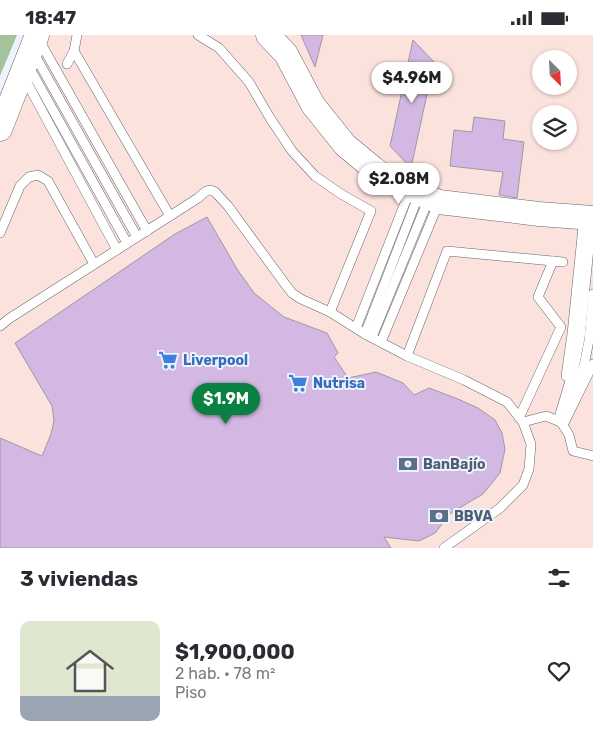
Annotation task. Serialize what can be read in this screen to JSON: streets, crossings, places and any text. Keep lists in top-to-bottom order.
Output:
{
  "places": {
    "supermarket": ["Liverpool", "Nutrisa"],
    "bank": ["BanBajío", "BBVA"]
  },
  "north": "bottom right",
  "page": {
    "status": "18:47",
    "price": ["$4.96M", "$2.08M", "$1.9M"],
    "heading": "3 viviendas",
    "list": [
      {
        "name": "$1,900,000",
        "note": "2 hab. · 78 m² · Piso"
      }
    ]
  }
}
